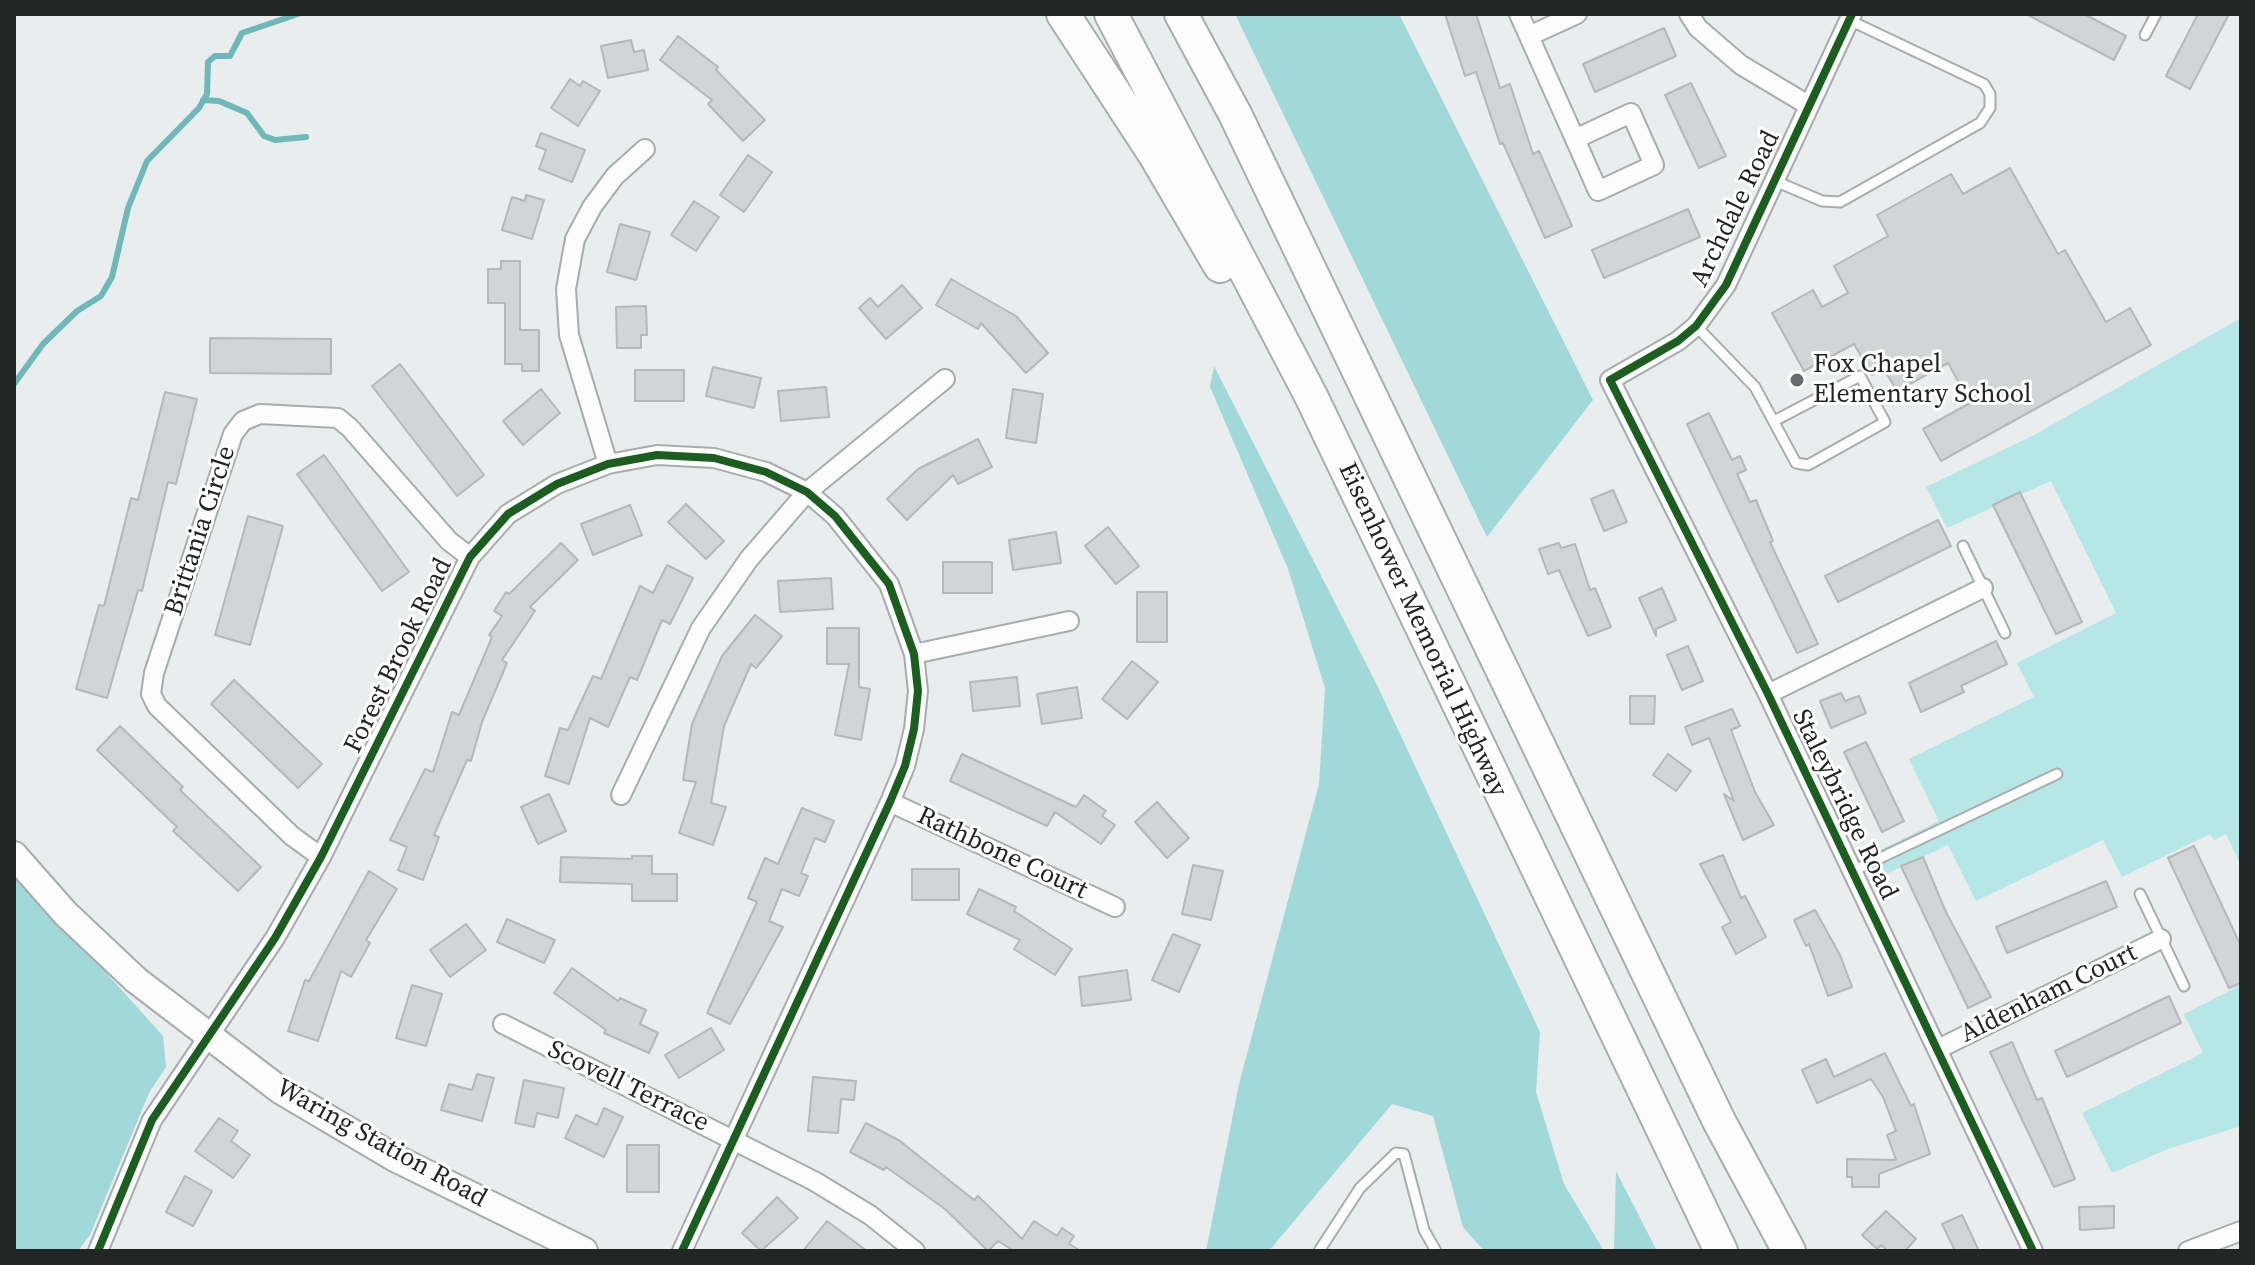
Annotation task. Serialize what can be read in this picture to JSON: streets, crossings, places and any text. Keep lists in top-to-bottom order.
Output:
{
  "streets": {
    "highway": ["Eisenhower Memorial Highway"],
    "street": [
      "Archdale Road",
      "Brittania Circle",
      "Forest Brook Road",
      "Staleybridge Road",
      "Rathbone Court",
      "Aldenham Court",
      "Scovell Terrace",
      "Waring Station Road"
    ]
  },
  "crossings": [
    ["Archdale Road", "Staleybridge Road"],
    ["Brittania Circle", "Forest Brook Road"],
    ["Forest Brook Road", "Rathbone Court"],
    ["Forest Brook Road", "Scovell Terrace"],
    ["Forest Brook Road", "Waring Station Road"],
    ["Staleybridge Road", "Aldenham Court"]
  ],
  "places": ["Fox Chapel Elementary School"]
}
